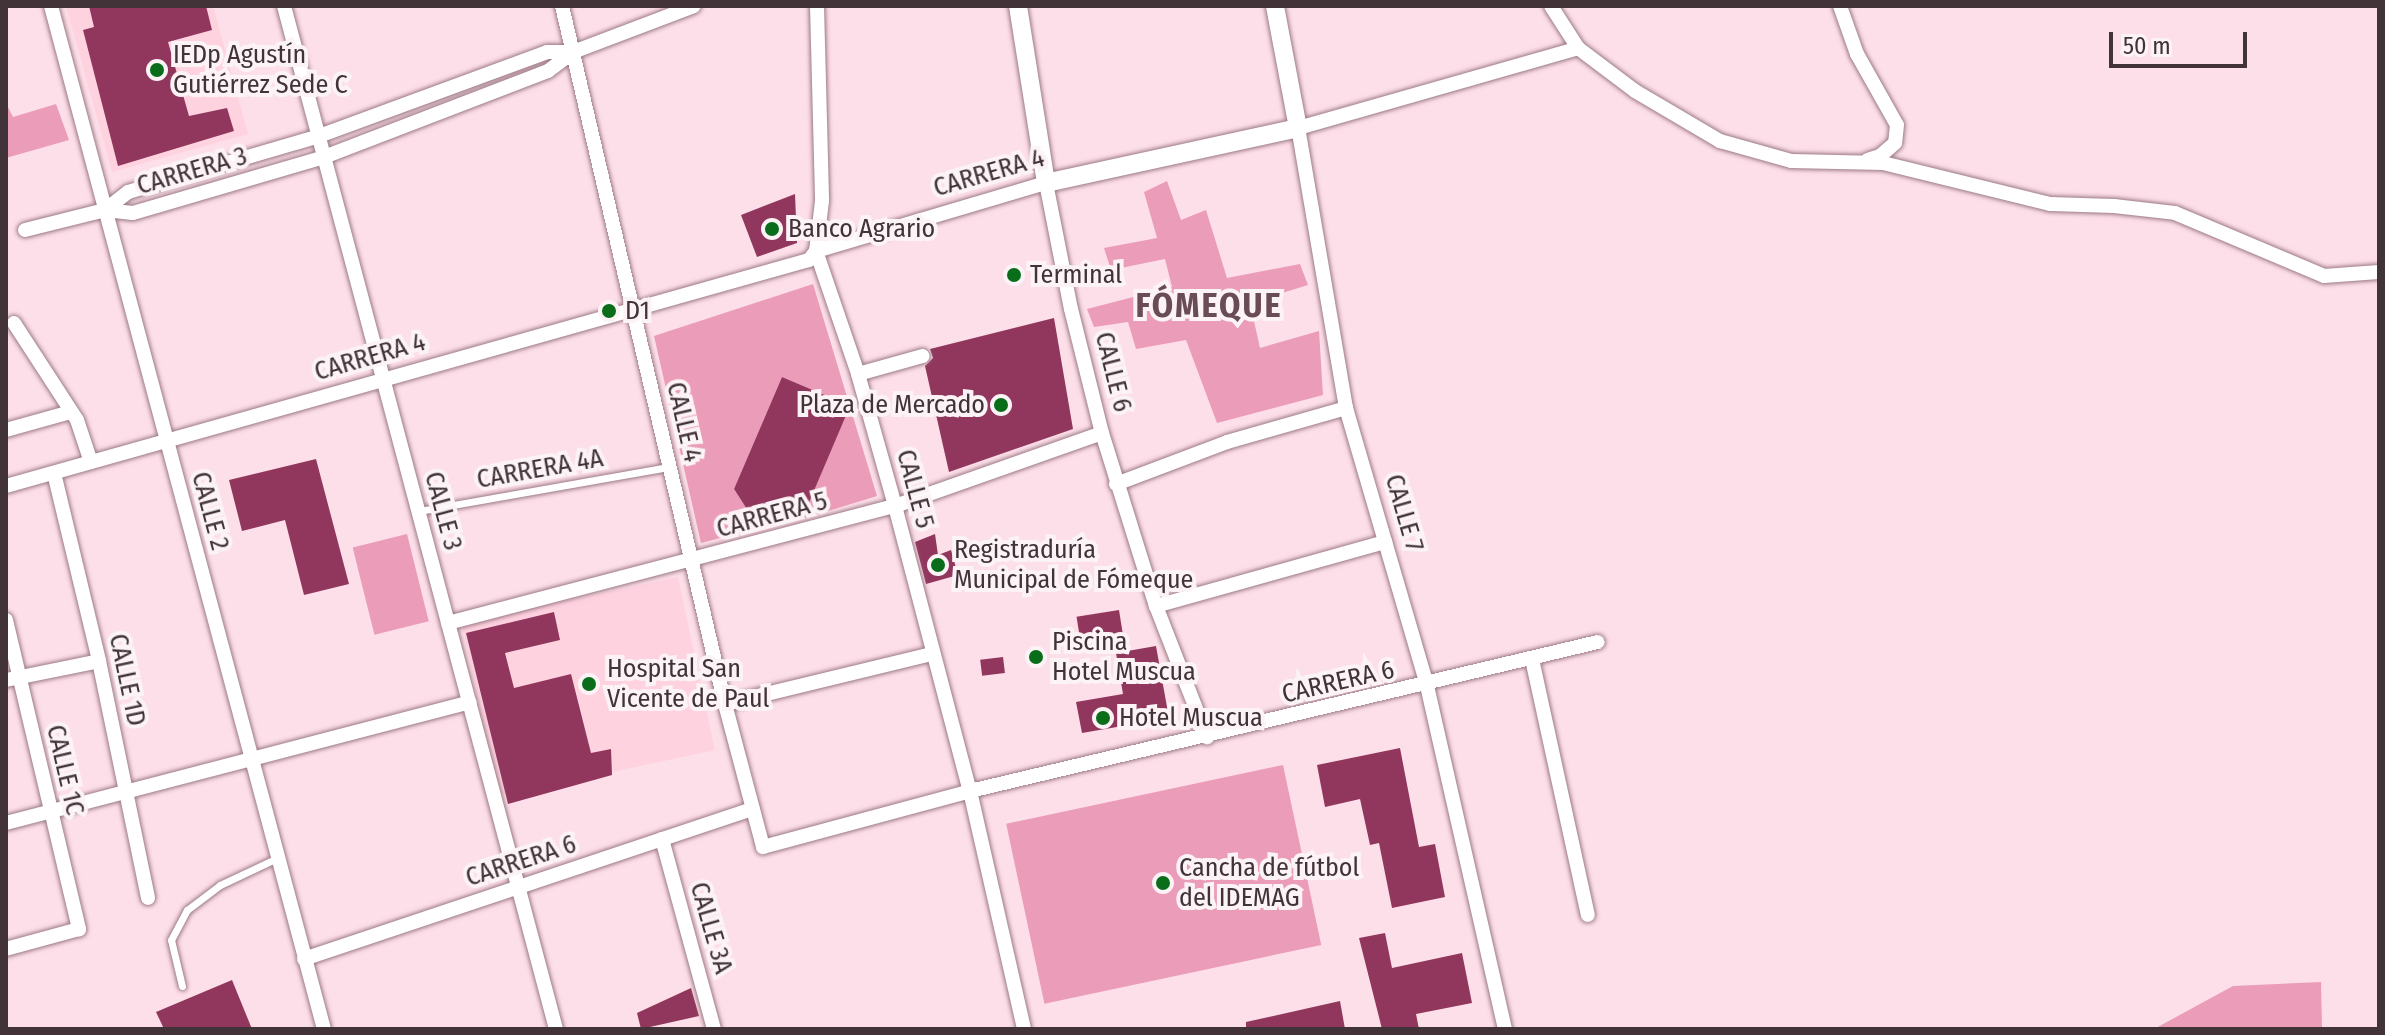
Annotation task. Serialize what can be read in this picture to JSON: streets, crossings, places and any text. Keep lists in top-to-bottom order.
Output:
{
  "streets": {
    "street": [
      "CARRERA 3",
      "CARRERA 4",
      "CALLE 6",
      "CALLE 4",
      "CALLE 5",
      "CALLE 2",
      "CALLE 3",
      "CALLE 7",
      "CARRERA 5",
      "CALLE 1D",
      "CARRERA 6",
      "CALLE 1C",
      "CALLE 3A"
    ],
    "lane": ["CARRERA 4A"]
  },
  "crossings": [
    ["CARRERA 3", "CALLE 4"],
    ["CARRERA 3", "CALLE 2"],
    ["CARRERA 3", "CALLE 3"],
    ["CARRERA 4", "CALLE 6"],
    ["CARRERA 4", "CALLE 4"],
    ["CARRERA 4", "CALLE 5"],
    ["CARRERA 4", "CALLE 2"],
    ["CARRERA 4", "CALLE 3"],
    ["CARRERA 4", "CALLE 7"],
    ["CARRERA 4", "CALLE 1D"],
    ["CALLE 6", "CARRERA 5"],
    ["CALLE 6", "CARRERA 6"],
    ["CALLE 4", "CARRERA 4A"],
    ["CALLE 4", "CARRERA 5"],
    ["CALLE 4", "CARRERA 6"],
    ["CARRERA 4A", "CALLE 3"],
    ["CALLE 5", "CARRERA 5"],
    ["CALLE 5", "CARRERA 6"],
    ["CALLE 2", "CARRERA 6"],
    ["CALLE 3", "CARRERA 5"],
    ["CALLE 3", "CARRERA 6"],
    ["CALLE 7", "CARRERA 6"],
    ["CARRERA 6", "CALLE 3A"]
  ],
  "districts": ["FÓMEQUE"],
  "places": [
    "IEDp Agustín Gutiérrez Sede C",
    "Banco Agrario",
    "Terminal",
    "D1",
    "Plaza de Mercado",
    "Registraduría Municipal de Fómeque",
    "Piscina Hotel Muscua",
    "Hospital San Vicente de Paul",
    "Hotel Muscua",
    "Cancha de fútbol del IDEMAG"
  ],
  "scale_bar": "50 m"
}
